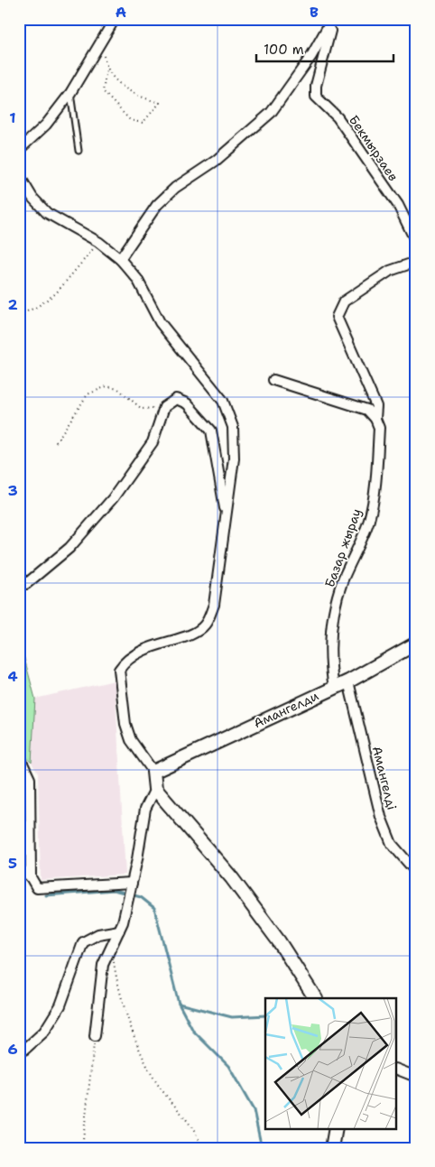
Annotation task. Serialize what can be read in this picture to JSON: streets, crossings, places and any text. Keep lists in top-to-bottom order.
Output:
{
  "streets": {
    "main road": ["Амангелди"],
    "street": ["Бекмырзаев", "Базар жырау", "Амангелді"]
  },
  "crossings": [
    ["Базар жырау", "Амангелди"],
    ["Амангелди", "Амангелді"]
  ],
  "scale_bar": "100 m",
  "grid": {
    "columns": ["A", "B"],
    "rows": [
      "1",
      "2",
      "3",
      "4",
      "5",
      "6"
    ]
  }
}
